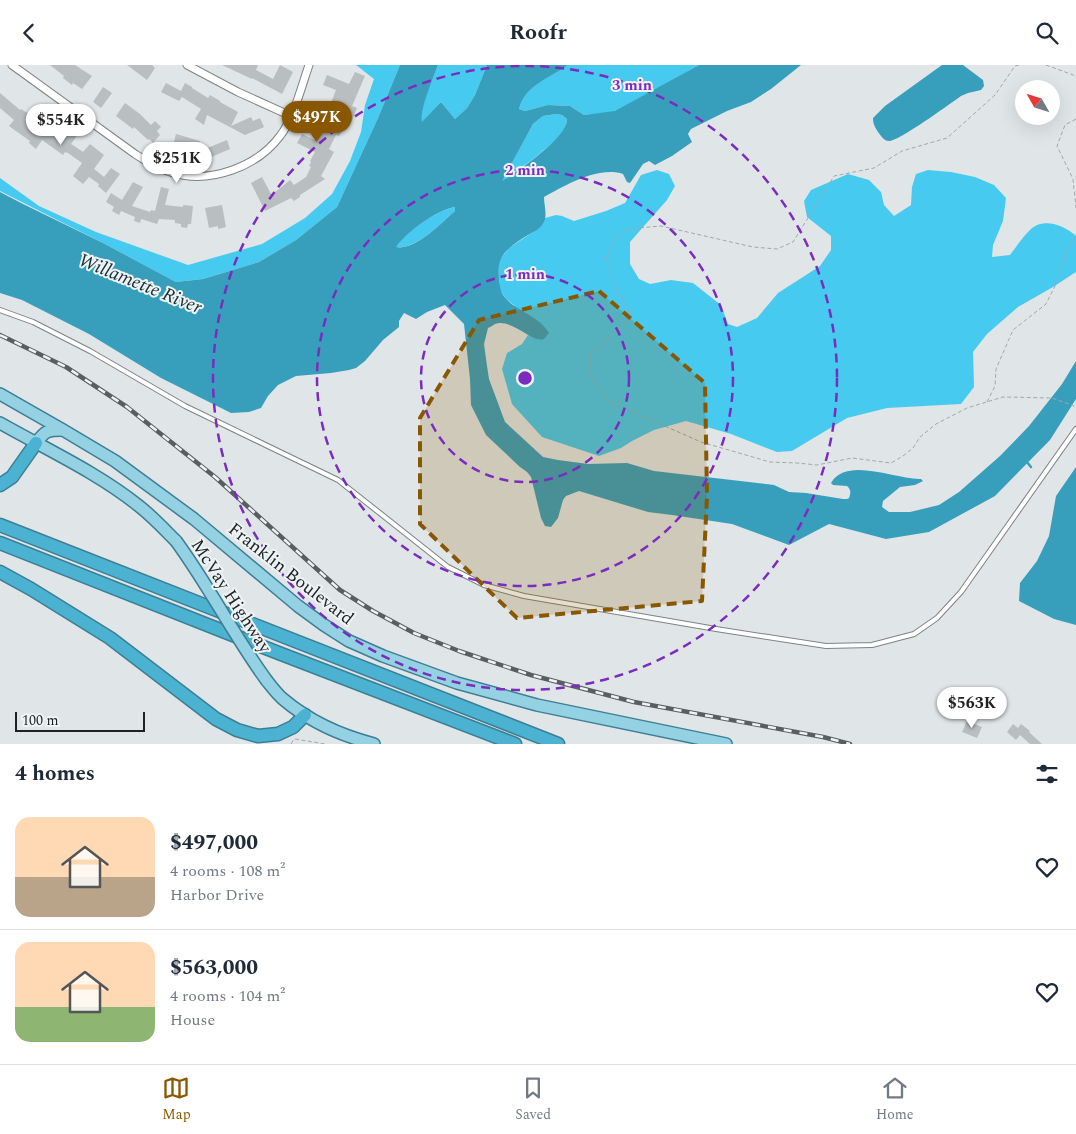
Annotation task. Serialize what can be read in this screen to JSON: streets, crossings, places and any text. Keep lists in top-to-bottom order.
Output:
{
  "streets": {
    "main road": ["Franklin Boulevard", "McVay Highway"]
  },
  "water": ["Willamette River"],
  "scale_bar": "100 m",
  "north": "top left",
  "page": {
    "header": "Roofr",
    "price": [
      "$497K",
      "$554K",
      "$251K",
      "$563K"
    ],
    "scale": "100 m",
    "heading": "4 homes",
    "list": [
      {
        "name": "$497,000",
        "note": "4 rooms · 108 m² · Harbor Drive"
      },
      {
        "name": "$563,000",
        "note": "4 rooms · 104 m² · House"
      }
    ],
    "tabs": ["Map", "Saved", "Home"]
  },
  "rings": ["3 min", "2 min", "1 min"]
}
